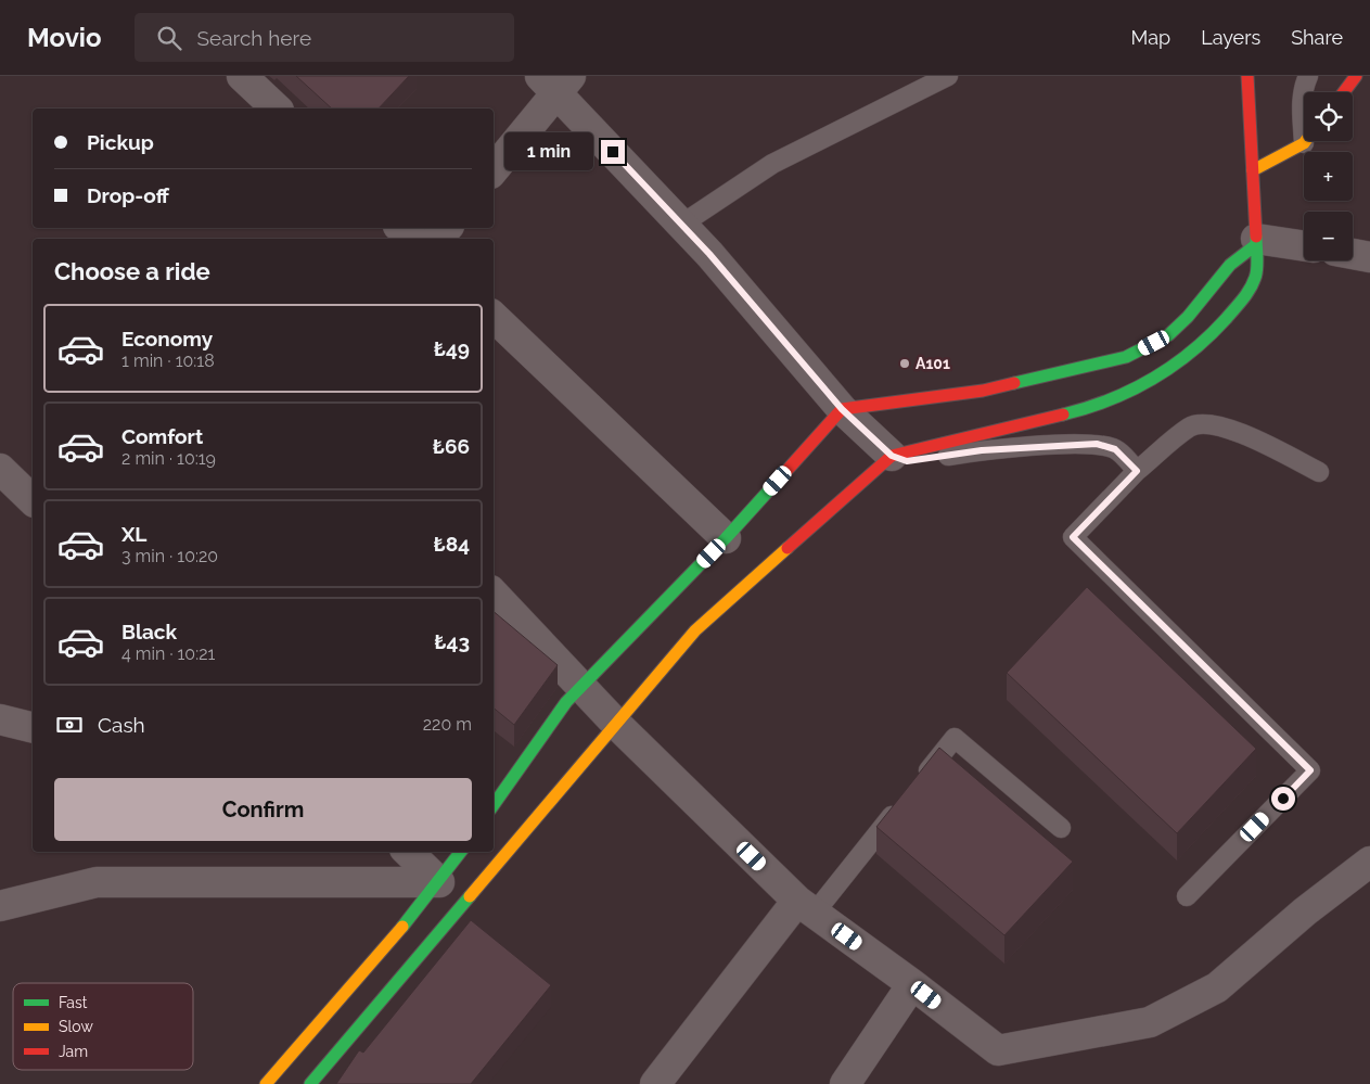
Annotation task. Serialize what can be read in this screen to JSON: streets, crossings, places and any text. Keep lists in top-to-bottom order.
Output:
{
  "places": ["A101"],
  "legend": ["Fast", "Slow", "Jam"],
  "page": {
    "header": "Movio",
    "search": "Search here",
    "nav": ["Map", "Layers", "Share"],
    "map_buttons": ["+", "−"],
    "banner": ["Pickup", "Drop-off"],
    "bubble": "1 min",
    "heading": "Choose a ride",
    "list": [
      {
        "name": "Economy",
        "note": "1 min · 10:18",
        "value": "₺49"
      },
      {
        "name": "Comfort",
        "note": "2 min · 10:19",
        "value": "₺66"
      },
      {
        "name": "XL",
        "note": "3 min · 10:20",
        "value": "₺84"
      },
      {
        "name": "Black",
        "note": "4 min · 10:21",
        "value": "₺43"
      }
    ],
    "pay": ["Cash", "220 m"],
    "buttons": "Confirm"
  }
}
